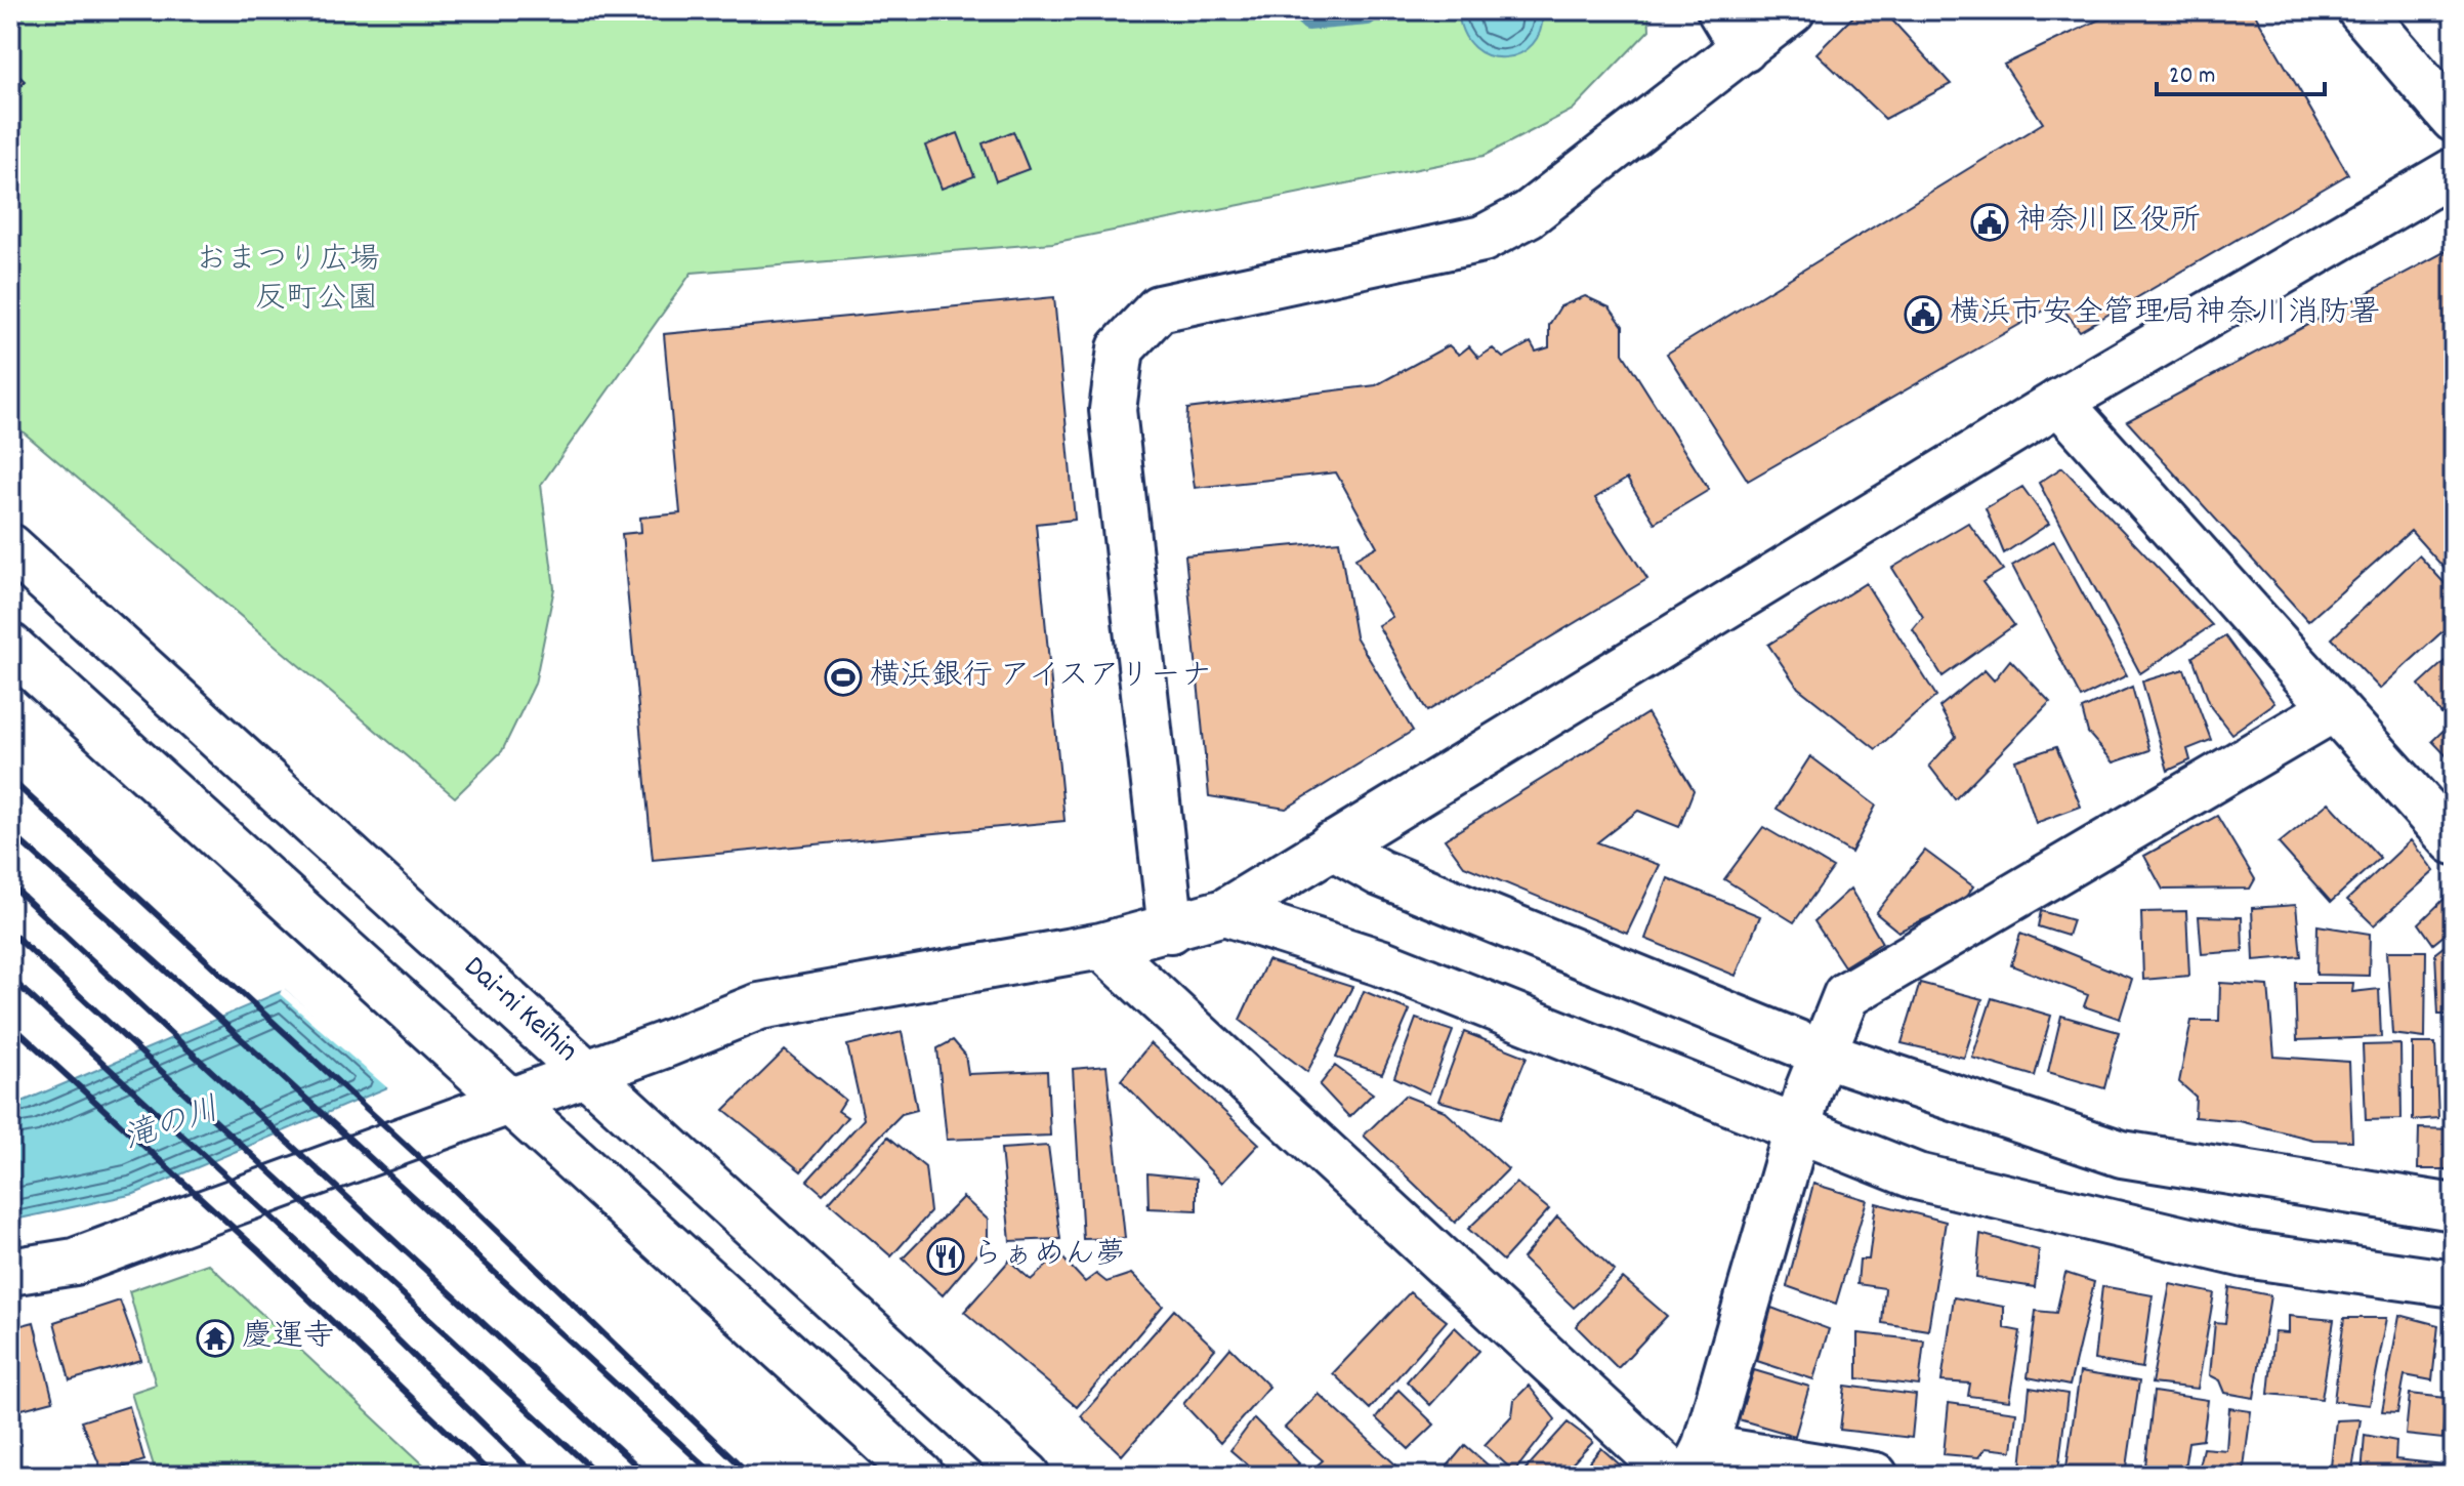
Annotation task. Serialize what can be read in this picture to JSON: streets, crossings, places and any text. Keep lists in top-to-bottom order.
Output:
{
  "streets": {
    "main road": ["Dai-ni Keihin"]
  },
  "water": ["滝の川"],
  "parks": ["おまつり広場", "反町公園"],
  "places": {
    "public building": ["神奈川区役所", "横浜市安全管理局神奈川消防署"],
    "sports": ["横浜銀行 アイスアリーナ"],
    "restaurant": ["らぁめん夢"],
    "temple": ["慶運寺"]
  },
  "scale_bar": "20 m"
}
